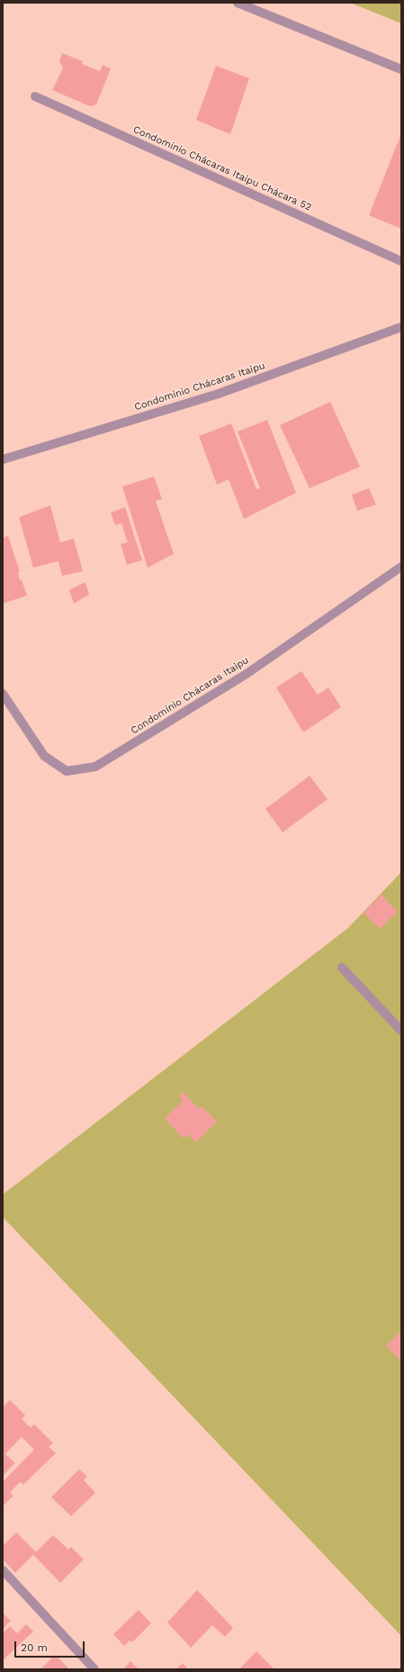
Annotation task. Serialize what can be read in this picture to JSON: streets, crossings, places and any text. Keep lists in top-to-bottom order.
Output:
{
  "streets": {
    "street": ["Condomínio Chácaras Itaipu Chácara 52", "Condomínio Chácaras Itaipu"]
  },
  "scale_bar": "20 m"
}
